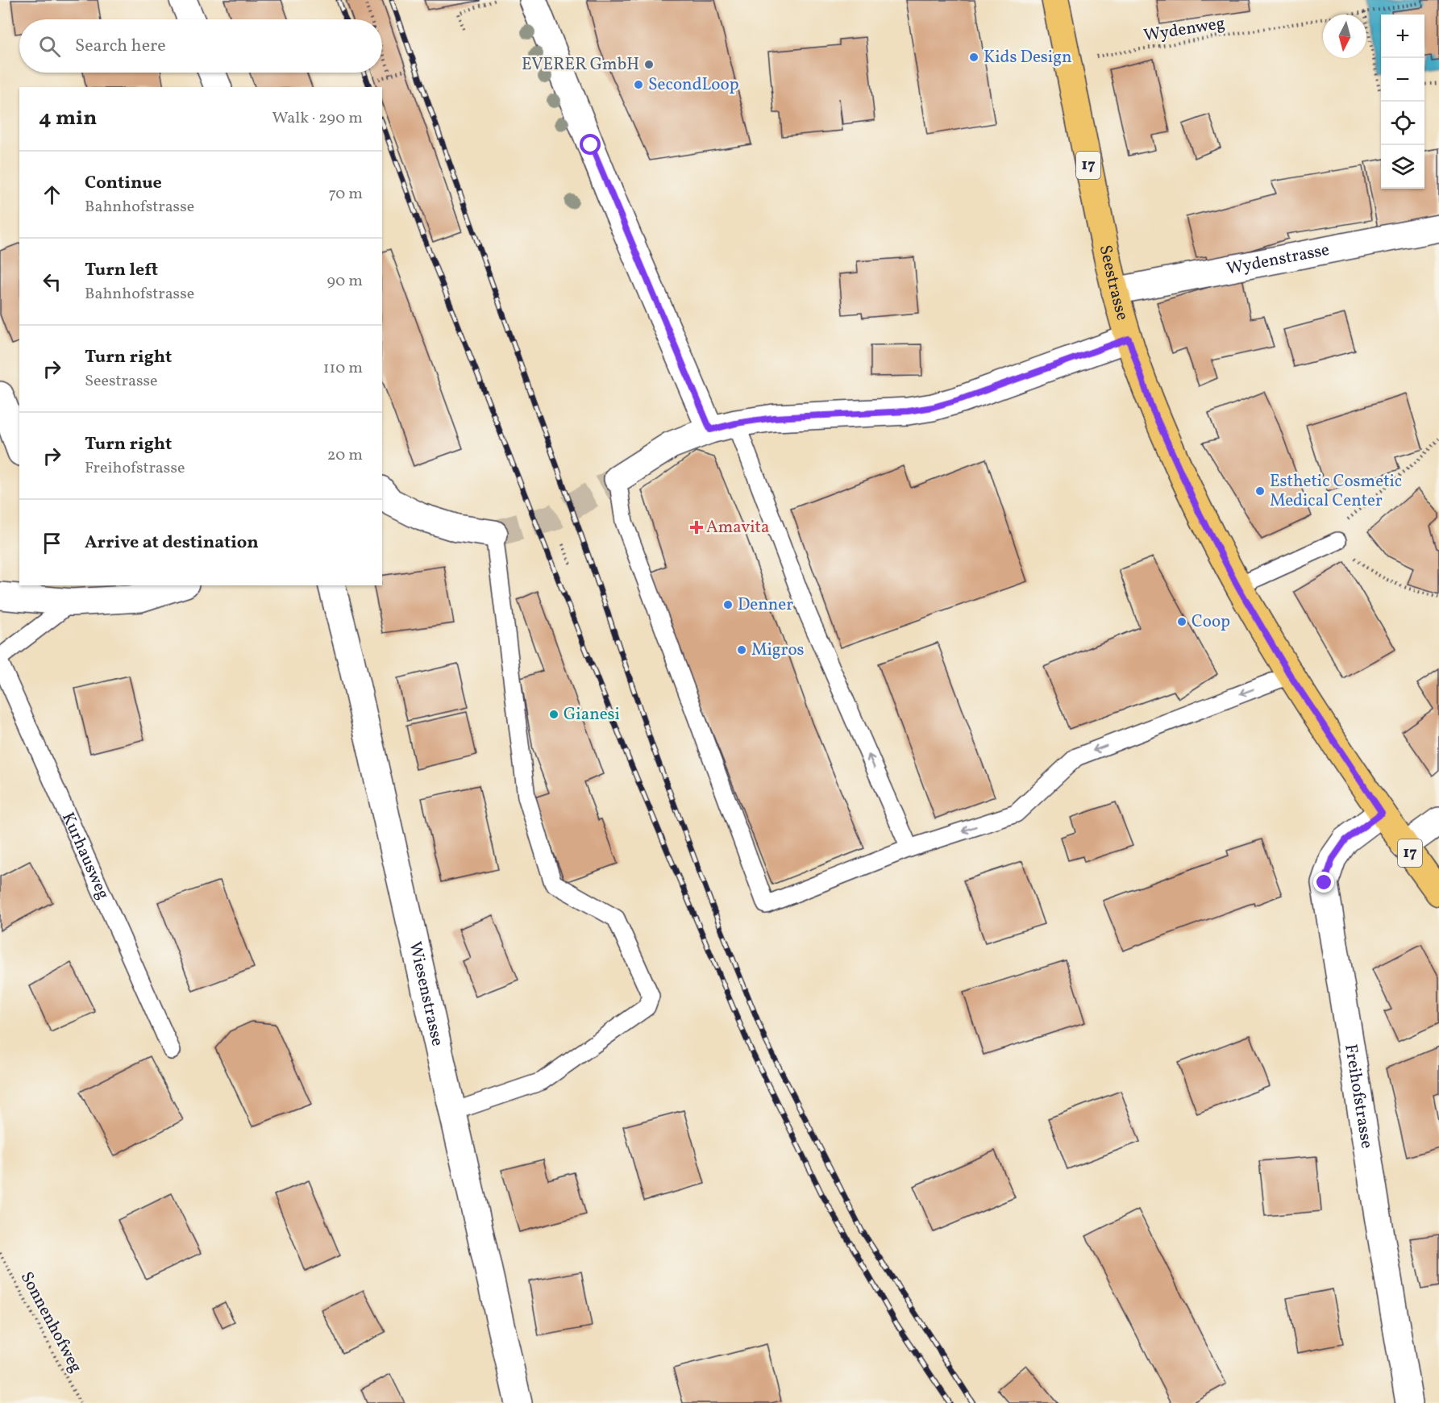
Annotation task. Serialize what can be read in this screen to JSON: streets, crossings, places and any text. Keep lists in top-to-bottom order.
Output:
{
  "streets": {
    "main road": ["17", "Seestrasse"],
    "street": ["Wydenstrasse", "Wiesenstrasse", "Freihofstrasse"],
    "lane": ["Kurhausweg"],
    "path": ["Wydenweg", "Sonnenhofweg"]
  },
  "crossings": [
    ["Wydenweg", "Seestrasse"],
    ["Wydenstrasse", "Seestrasse"],
    ["Seestrasse", "Freihofstrasse"]
  ],
  "places": {
    "other": [
      "Kids Design",
      "EVERER GmbH",
      "SecondLoop",
      "Esthetic Cosmetic Medical Center",
      "Denner",
      "Coop",
      "Migros",
      "Gianesi"
    ],
    "health": ["Amavita"]
  },
  "north": "bottom",
  "page": {
    "map_buttons": ["+", "−"],
    "search": "Search here",
    "heading": ["4 min", "Walk · 290 m"],
    "list": [
      ["Continue", "Bahnhofstrasse", "70 m"],
      ["Turn left", "Bahnhofstrasse", "90 m"],
      ["Turn right", "Seestrasse", "110 m"],
      ["Turn right", "Freihofstrasse", "20 m"],
      "Arrive at destination"
    ]
  }
}
